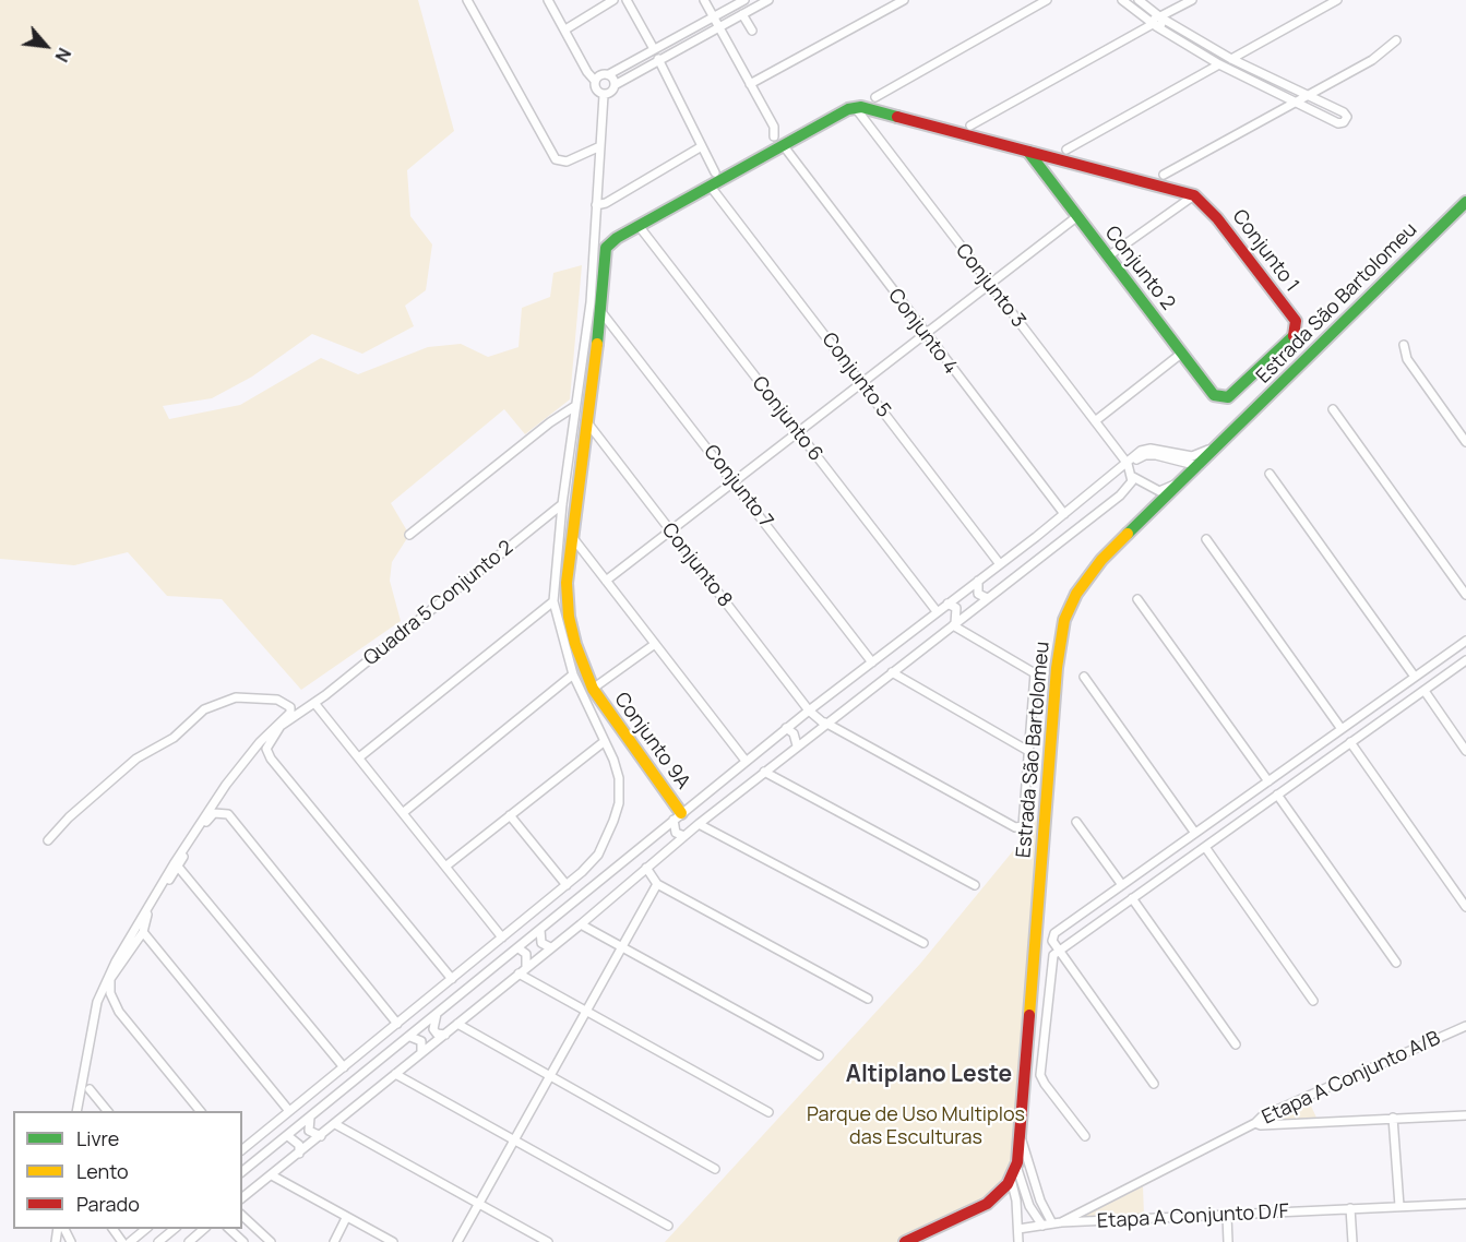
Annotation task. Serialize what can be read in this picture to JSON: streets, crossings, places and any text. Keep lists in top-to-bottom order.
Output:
{
  "streets": {
    "street": [
      "Conjunto 1",
      "Conjunto 2",
      "Conjunto 3",
      "Estrada São Bartolomeu",
      "Conjunto 4",
      "Conjunto 5",
      "Conjunto 6",
      "Conjunto 7",
      "Conjunto 8",
      "Quadra 5 Conjunto 2",
      "Conjunto 9A",
      "Etapa A Conjunto A/B",
      "Etapa A Conjunto D/F"
    ]
  },
  "crossings": [
    ["Conjunto 1", "Conjunto 2"],
    ["Conjunto 6", "Conjunto 9A"],
    ["Conjunto 7", "Conjunto 9A"],
    ["Conjunto 8", "Conjunto 9A"]
  ],
  "districts": ["Altiplano Leste"],
  "parks": ["Parque de Uso Multiplos das Esculturas"],
  "legend": ["Livre", "Lento", "Parado"],
  "north": "bottom right"
}
